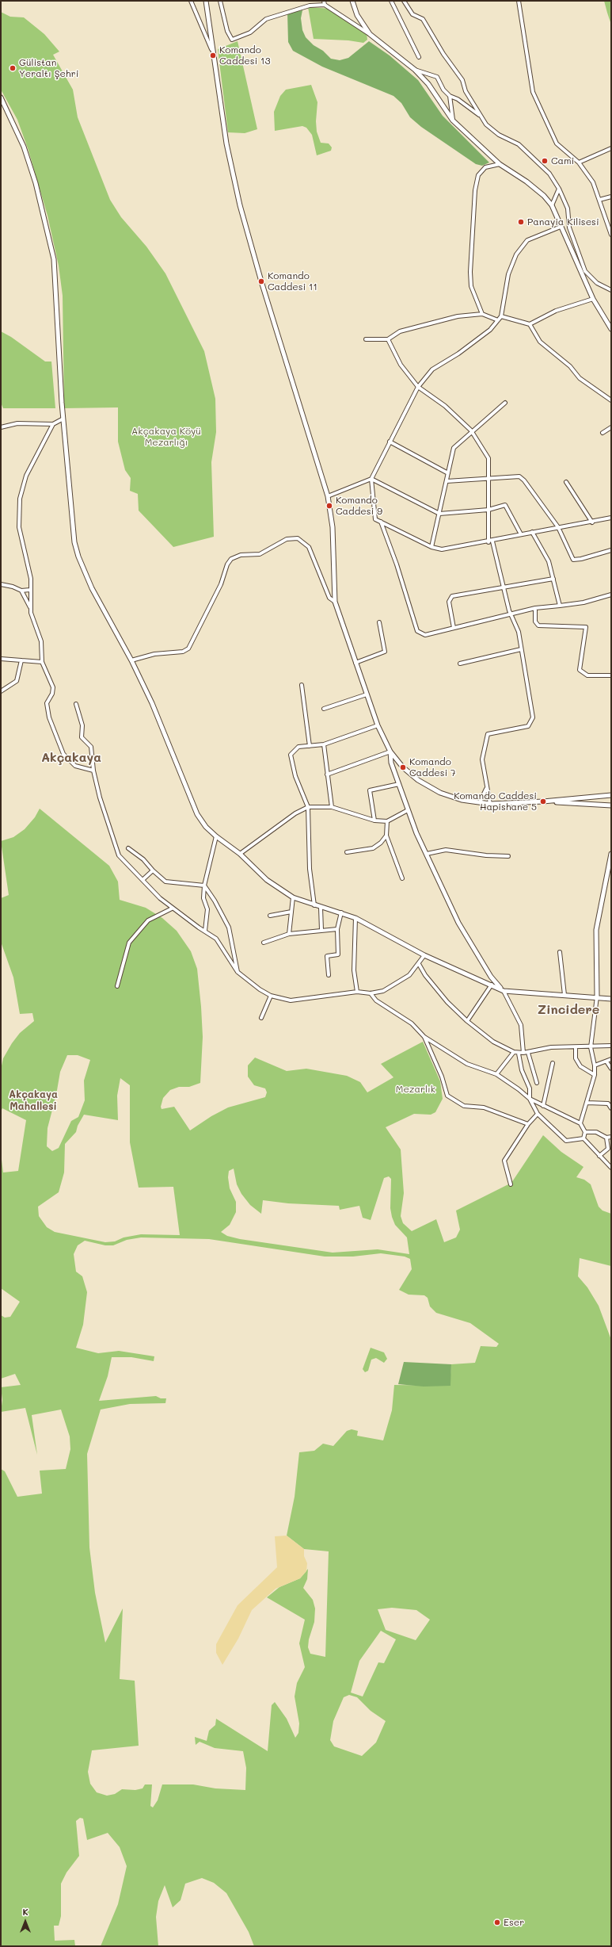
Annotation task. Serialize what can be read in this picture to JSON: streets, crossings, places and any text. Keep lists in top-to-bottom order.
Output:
{
  "districts": ["Akçakaya", "Zincidere", "Akçakaya Mahallesi"],
  "parks": ["Akçakaya Köyü Mezarlığı", "Mezarlık"],
  "places": [
    "Komando Caddesi 13",
    "Gülistan Yeraltı Şehri",
    "Cami",
    "Panayia Kilisesi",
    "Komando Caddesi 11",
    "Komando Caddesi 9",
    "Komando Caddesi 7",
    "Komando Caddesi Hapishane 5",
    "Eser"
  ],
  "north": "top"
}
